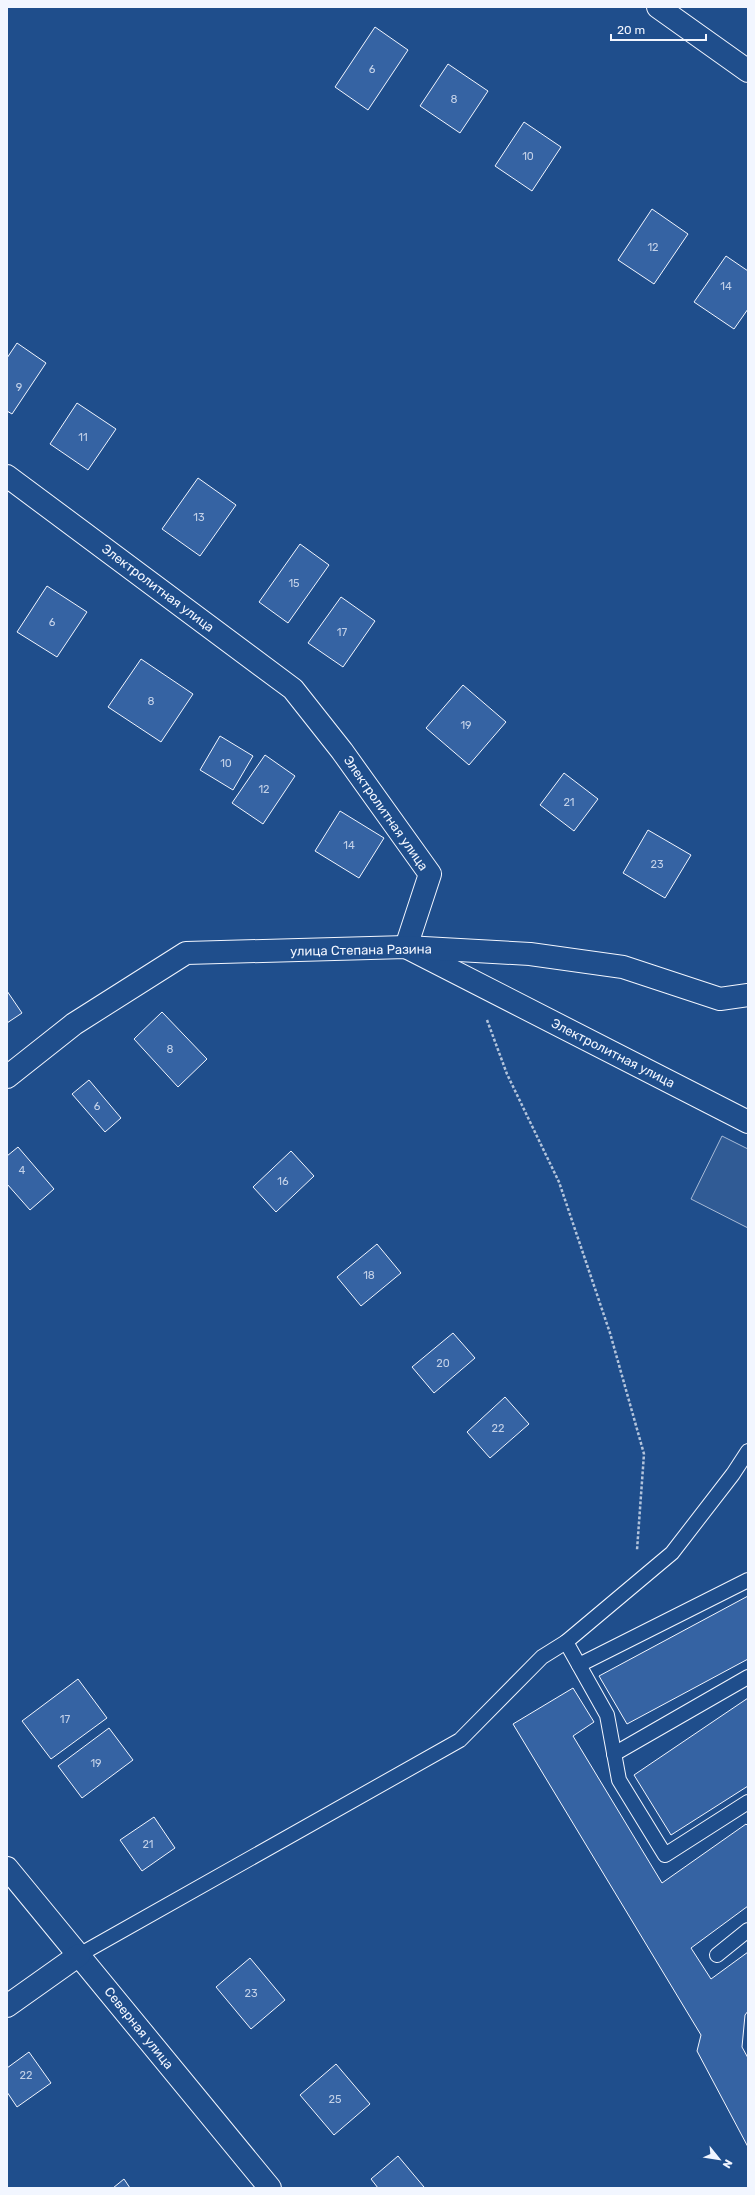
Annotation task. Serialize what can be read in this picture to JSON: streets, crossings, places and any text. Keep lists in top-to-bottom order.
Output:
{
  "streets": {
    "street": ["Электролитная улица", "улица Степана Разина", "Северная улица"]
  },
  "crossings": [
    ["Электролитная улица", "улица Степана Разина"]
  ],
  "house_numbers": [
    "6",
    "8",
    "10",
    "12",
    "14",
    "9",
    "11",
    "13",
    "15",
    "6",
    "17",
    "8",
    "19",
    "10",
    "12",
    "21",
    "14",
    "23",
    "8",
    "6",
    "4",
    "16",
    "18",
    "20",
    "22",
    "17",
    "19",
    "21",
    "23",
    "22",
    "25"
  ],
  "scale_bar": "20 m",
  "north": "bottom right"
}
